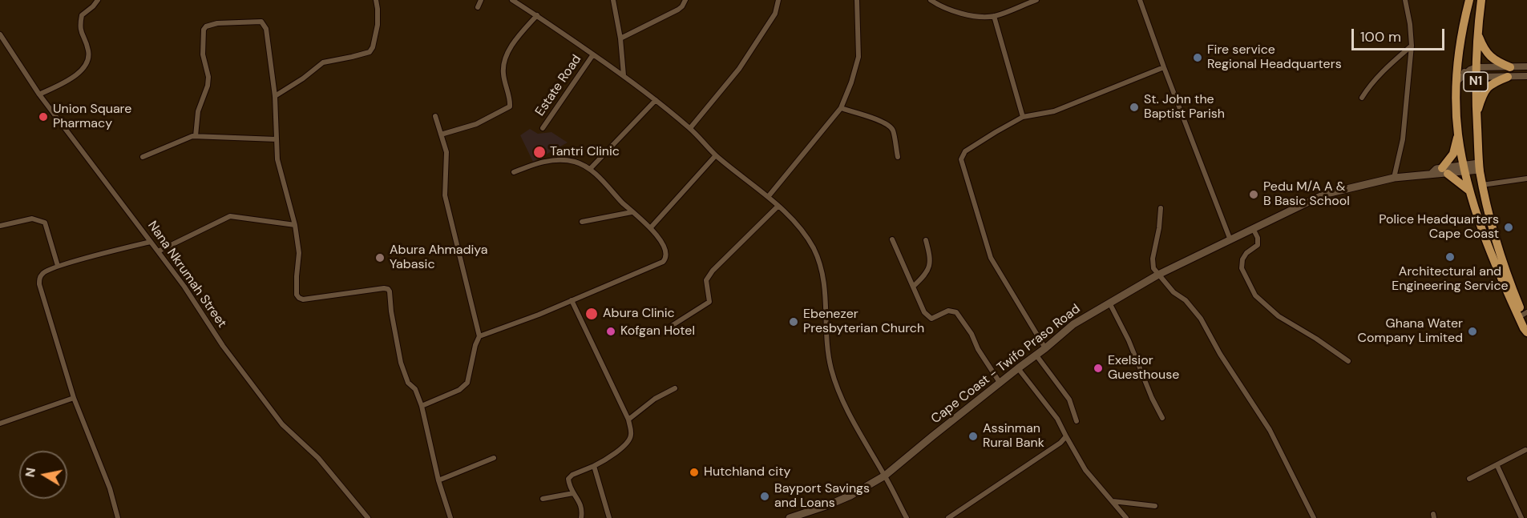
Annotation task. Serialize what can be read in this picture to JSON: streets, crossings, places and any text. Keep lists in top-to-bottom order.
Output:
{
  "streets": {
    "highway": ["N1"],
    "main road": ["Cape Coast - Twifo Praso Road"],
    "street": ["Estate Road", "Nana Nkrumah Street"]
  },
  "crossings": [
    ["N1", "Cape Coast - Twifo Praso Road"]
  ],
  "places": [
    "Fire service Regional Headquarters",
    "St. John the Baptist Parish",
    "Union Square Pharmacy",
    "Tantri Clinic",
    "Pedu M/A A & B Basic School",
    "Police Headquarters Cape Coast",
    "Architectural and Engineering Service",
    "Abura Ahmadiya Yabasic",
    "Abura Clinic",
    "Ebenezer Presbyterian Church",
    "Kofgan Hotel",
    "Ghana Water Company Limited",
    "Exelsior Guesthouse",
    "Assinman Rural Bank",
    "Hutchland city",
    "Bayport Savings and Loans"
  ],
  "scale_bar": "100 m",
  "north": "left"
}
